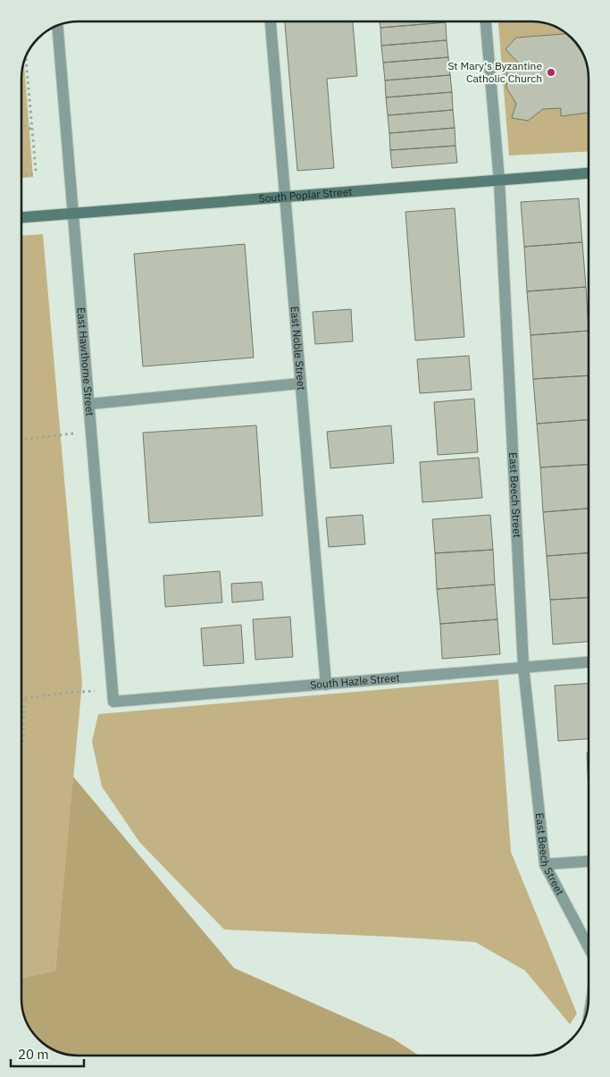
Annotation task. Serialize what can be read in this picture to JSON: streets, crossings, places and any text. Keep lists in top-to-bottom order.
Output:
{
  "streets": {
    "main road": ["South Poplar Street"],
    "street": [
      "East Noble Street",
      "East Hawthorne Street",
      "East Beech Street",
      "South Hazle Street"
    ]
  },
  "crossings": [
    ["South Poplar Street", "East Noble Street"],
    ["South Poplar Street", "East Hawthorne Street"],
    ["South Poplar Street", "East Beech Street"],
    ["East Noble Street", "South Hazle Street"],
    ["East Hawthorne Street", "South Hazle Street"],
    ["East Beech Street", "South Hazle Street"]
  ],
  "places": ["St Mary's Byzantine Catholic Church"],
  "scale_bar": "20 m"
}
